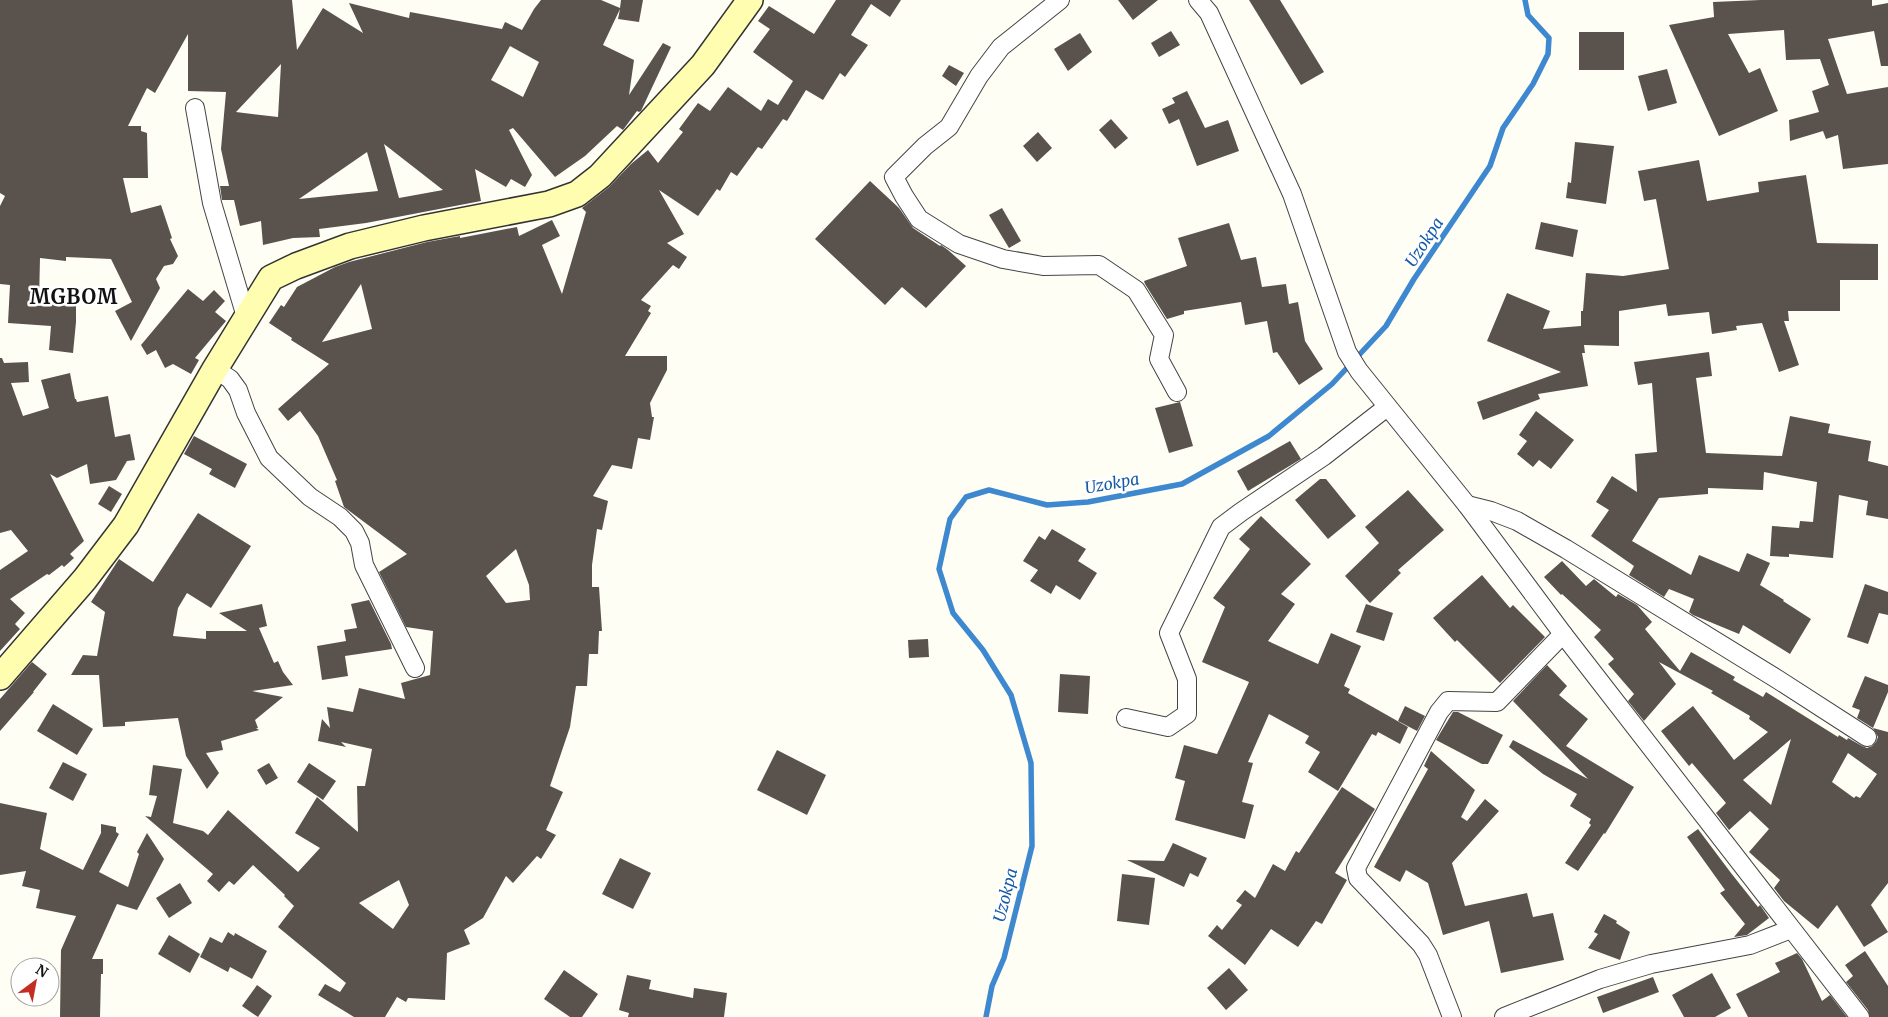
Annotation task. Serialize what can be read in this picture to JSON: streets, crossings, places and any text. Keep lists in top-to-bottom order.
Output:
{
  "districts": ["MGBOM"],
  "water": ["Uzokpa"],
  "north": "top right"
}
